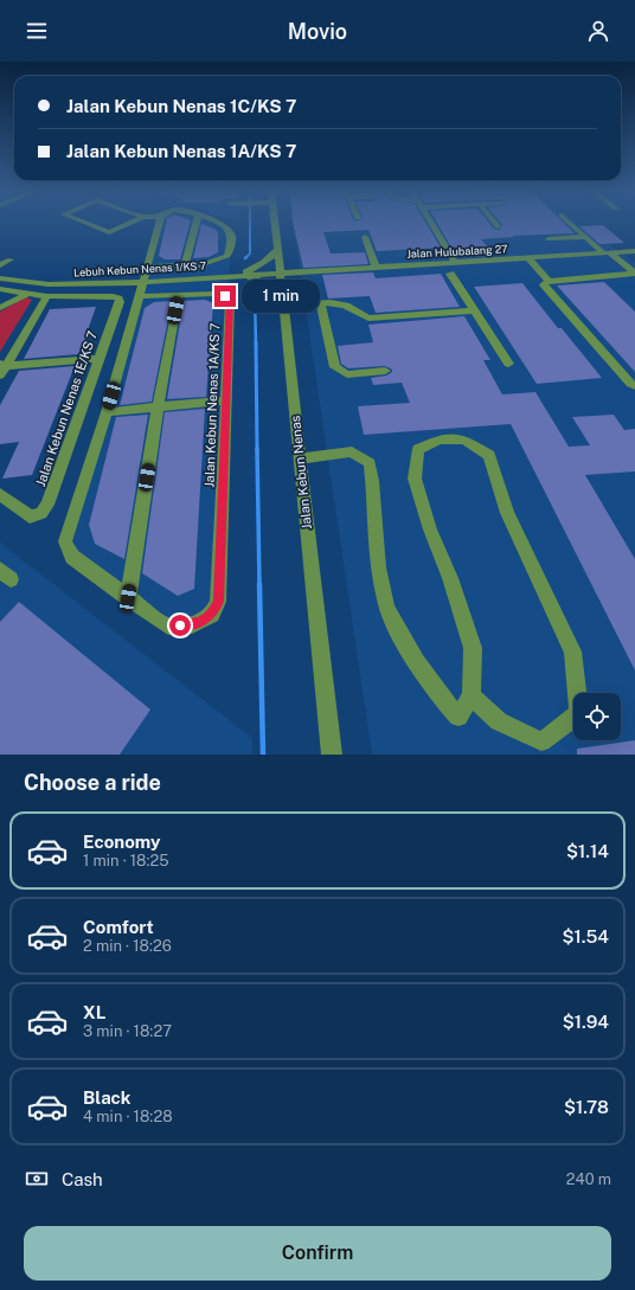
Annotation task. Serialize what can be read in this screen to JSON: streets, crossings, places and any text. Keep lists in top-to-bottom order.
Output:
{
  "streets": {
    "street": [
      "Jalan Hulubalang 27",
      "Lebuh Kebun Nenas 1/KS 7",
      "Jalan Kebun Nenas 1A/KS 7",
      "Jalan Kebun Nenas 1E/KS 7",
      "Jalan Kebun Nenas"
    ]
  },
  "crossings": [
    ["Jalan Hulubalang 27", "Lebuh Kebun Nenas 1/KS 7"],
    ["Jalan Hulubalang 27", "Jalan Kebun Nenas"],
    ["Lebuh Kebun Nenas 1/KS 7", "Jalan Kebun Nenas"]
  ],
  "page": {
    "header": "Movio",
    "banner": ["Jalan Kebun Nenas 1C/KS 7", "Jalan Kebun Nenas 1A/KS 7"],
    "bubble": "1 min",
    "heading": "Choose a ride",
    "list": [
      {
        "name": "Economy",
        "note": "1 min · 18:25",
        "value": "$1.14"
      },
      {
        "name": "Comfort",
        "note": "2 min · 18:26",
        "value": "$1.54"
      },
      {
        "name": "XL",
        "note": "3 min · 18:27",
        "value": "$1.94"
      },
      {
        "name": "Black",
        "note": "4 min · 18:28",
        "value": "$1.78"
      }
    ],
    "pay": ["Cash", "240 m"],
    "buttons": "Confirm"
  }
}
